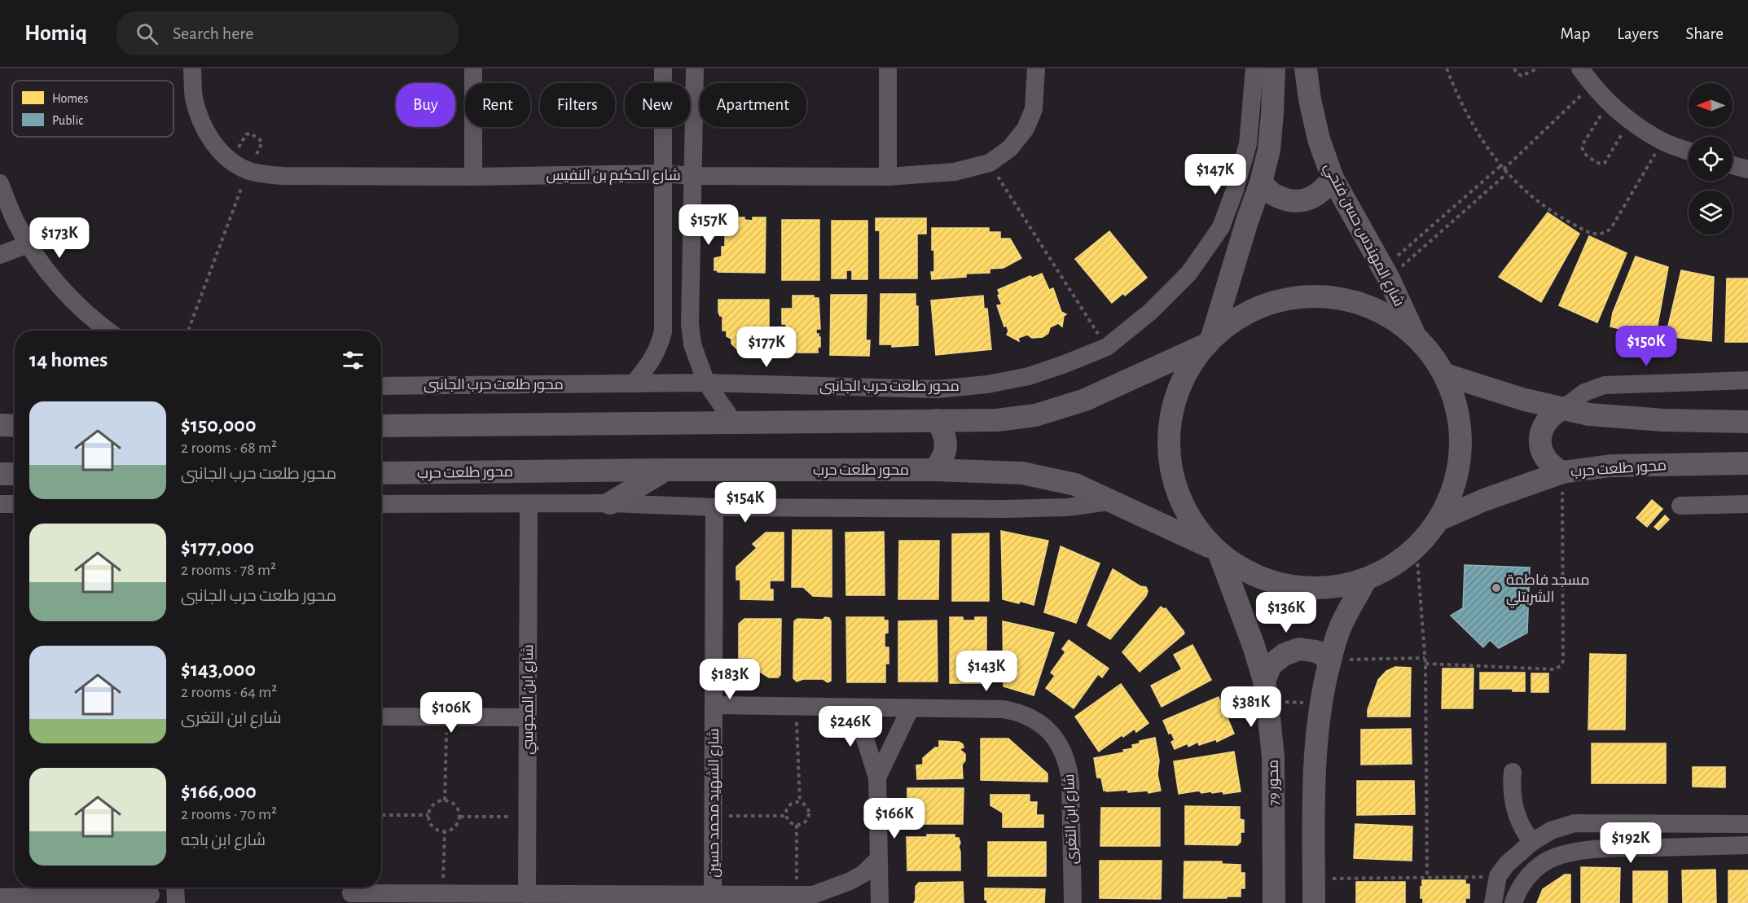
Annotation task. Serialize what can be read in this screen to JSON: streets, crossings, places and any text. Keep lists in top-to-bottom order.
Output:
{
  "streets": {
    "main road": ["شارع المهندس حسن فتحي", "محور طلعت حرب", "محور 79"],
    "street": [
      "شارع الحكيم بن النفيس",
      "محور طلعت حرب الجانبى",
      "شارع ابن المجوسي",
      "شارع الشهيد محمد حسين",
      "شارع ابن التغرى"
    ]
  },
  "crossings": [
    ["محور طلعت حرب", "محور 79"],
    ["شارع الشهيد محمد حسين", "شارع ابن التغرى"]
  ],
  "places": ["مسجد فاطمة الشربتلي"],
  "legend": ["Homes", "Public"],
  "north": "left",
  "page": {
    "header": "Homiq",
    "search": "Search here",
    "nav": ["Map", "Layers", "Share"],
    "chip": [
      "Buy",
      "Rent",
      "Filters",
      "New",
      "Apartment"
    ],
    "price": [
      "$147K",
      "$157K",
      "$173K",
      "$150K",
      "$177K",
      "$154K",
      "$136K",
      "$143K",
      "$183K",
      "$381K",
      "$106K",
      "$246K",
      "$166K",
      "$192K"
    ],
    "heading": "14 homes",
    "list": [
      {
        "name": "$150,000",
        "note": "2 rooms · 68 m² · محور طلعت حرب الجانبى"
      },
      {
        "name": "$177,000",
        "note": "2 rooms · 78 m² · محور طلعت حرب الجانبى"
      },
      {
        "name": "$143,000",
        "note": "2 rooms · 64 m² · شارع ابن التغرى"
      },
      {
        "name": "$166,000",
        "note": "2 rooms · 70 m² · شارع ابن باجه"
      }
    ]
  }
}
